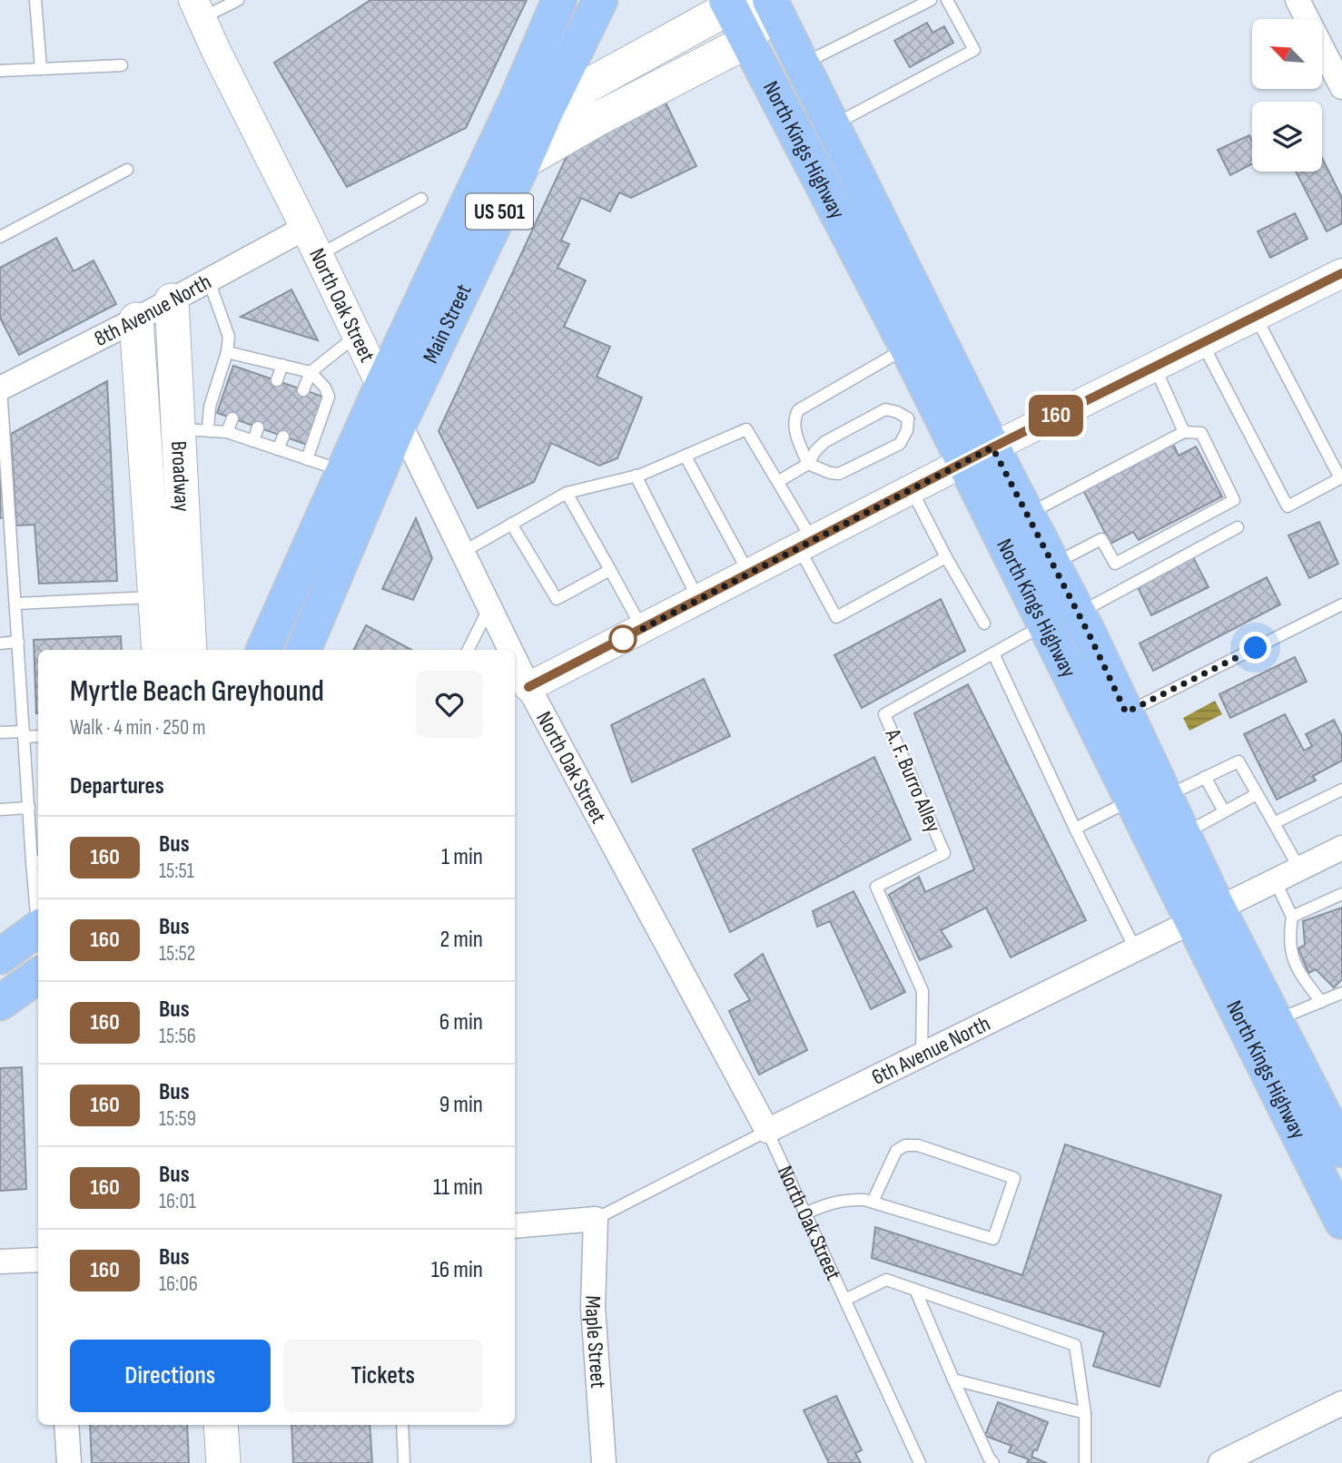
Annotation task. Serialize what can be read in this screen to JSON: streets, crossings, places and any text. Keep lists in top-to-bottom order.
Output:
{
  "streets": {
    "main road": [
      "North Kings Highway",
      "US 501",
      "Main Street",
      "Broadway"
    ],
    "street": [
      "North Oak Street",
      "8th Avenue North",
      "6th Avenue North",
      "Maple Street"
    ],
    "lane": ["A. F. Burro Alley"]
  },
  "crossings": [
    ["North Kings Highway", "A. F. Burro Alley"],
    ["North Kings Highway", "6th Avenue North"],
    ["North Oak Street", "8th Avenue North"],
    ["North Oak Street", "Main Street"],
    ["North Oak Street", "6th Avenue North"],
    ["8th Avenue North", "Broadway"],
    ["A. F. Burro Alley", "6th Avenue North"],
    ["6th Avenue North", "Maple Street"]
  ],
  "lines": ["bus line 160"],
  "north": "top left",
  "page": {
    "on_map": "160",
    "heading": [
      ["Myrtle Beach Greyhound", "Walk · 4 min · 250 m"],
      "Departures"
    ],
    "list": [
      {
        "mark": "160",
        "name": "Bus",
        "note": "15:51",
        "value": "1 min"
      },
      {
        "mark": "160",
        "name": "Bus",
        "note": "15:52",
        "value": "2 min"
      },
      {
        "mark": "160",
        "name": "Bus",
        "note": "15:56",
        "value": "6 min"
      },
      {
        "mark": "160",
        "name": "Bus",
        "note": "15:59",
        "value": "9 min"
      },
      {
        "mark": "160",
        "name": "Bus",
        "note": "16:01",
        "value": "11 min"
      },
      {
        "mark": "160",
        "name": "Bus",
        "note": "16:06",
        "value": "16 min"
      }
    ],
    "buttons": ["Directions", "Tickets"]
  }
}
